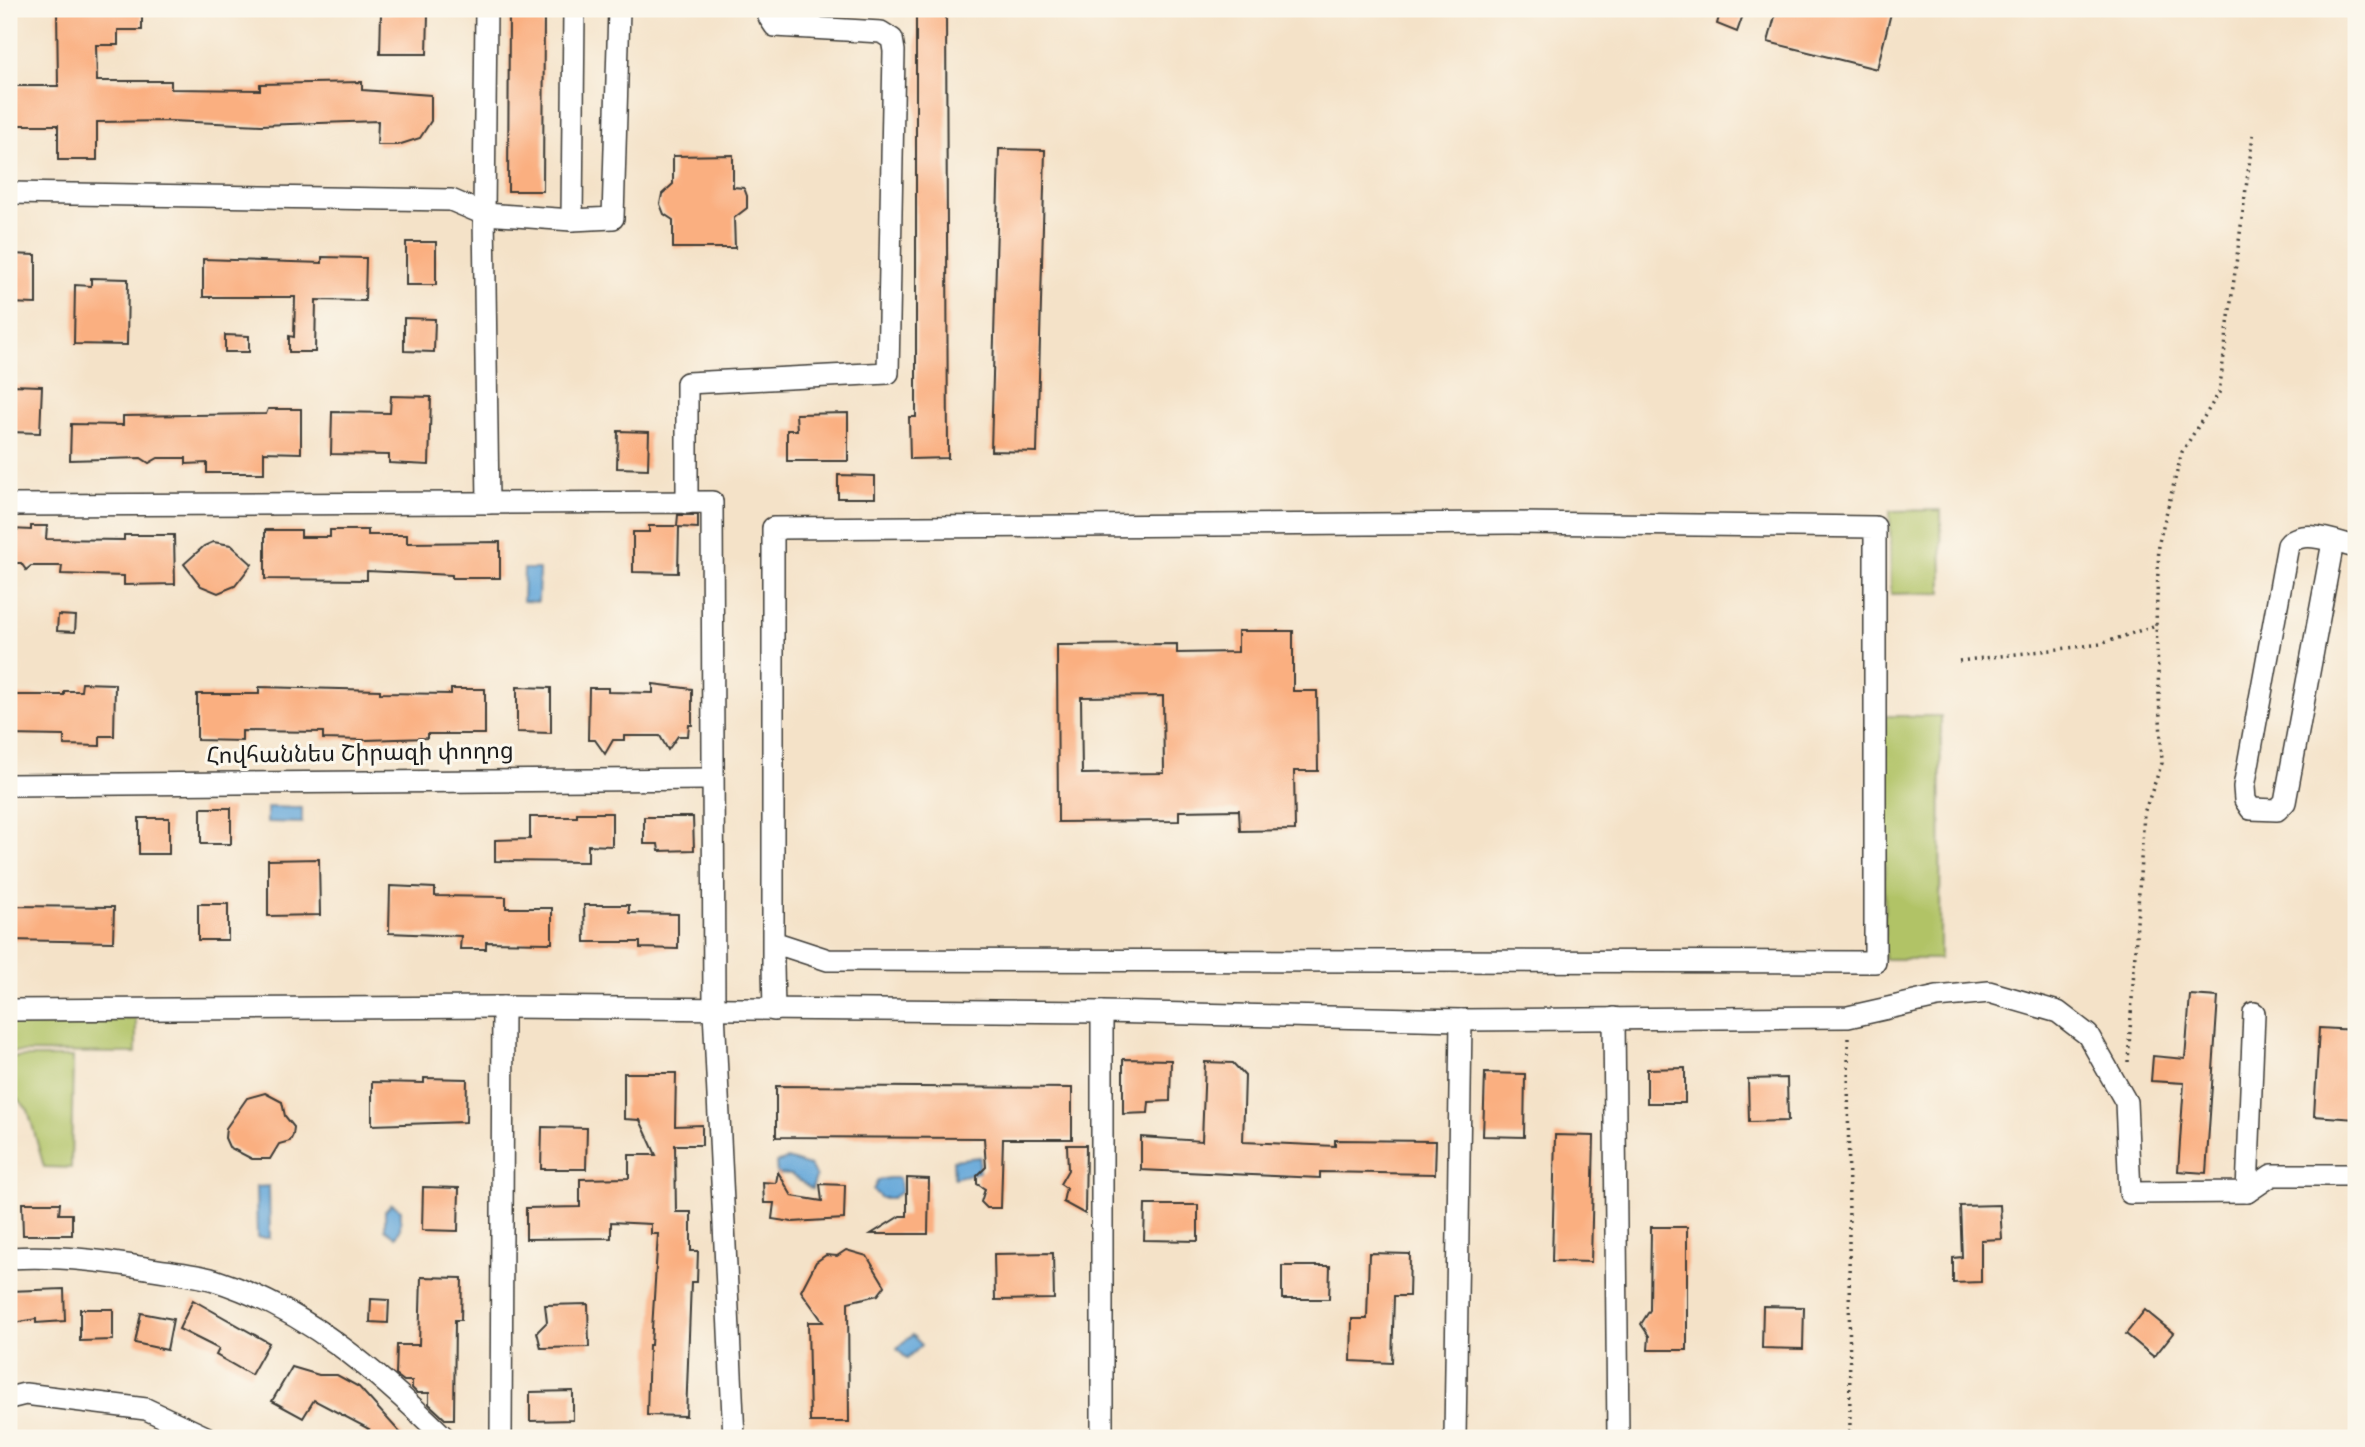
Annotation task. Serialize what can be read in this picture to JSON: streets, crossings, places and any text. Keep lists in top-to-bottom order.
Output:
{
  "streets": {
    "street": ["Հովհաննես Շիրազի փողոց"]
  }
}
